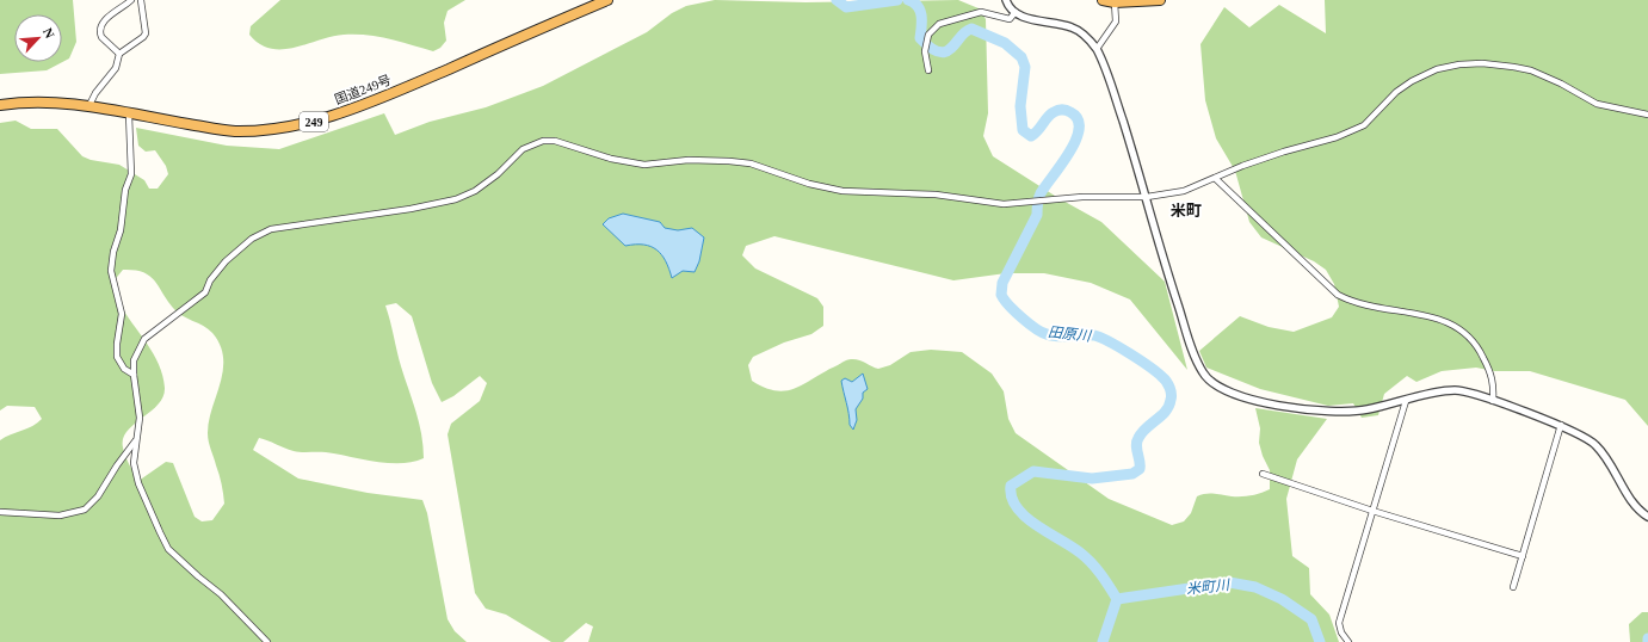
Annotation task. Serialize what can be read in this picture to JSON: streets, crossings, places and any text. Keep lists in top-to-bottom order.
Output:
{
  "streets": {
    "highway": ["国道249号", "249"]
  },
  "districts": ["米町"],
  "water": ["田原川", "米町川"],
  "north": "top right"
}
